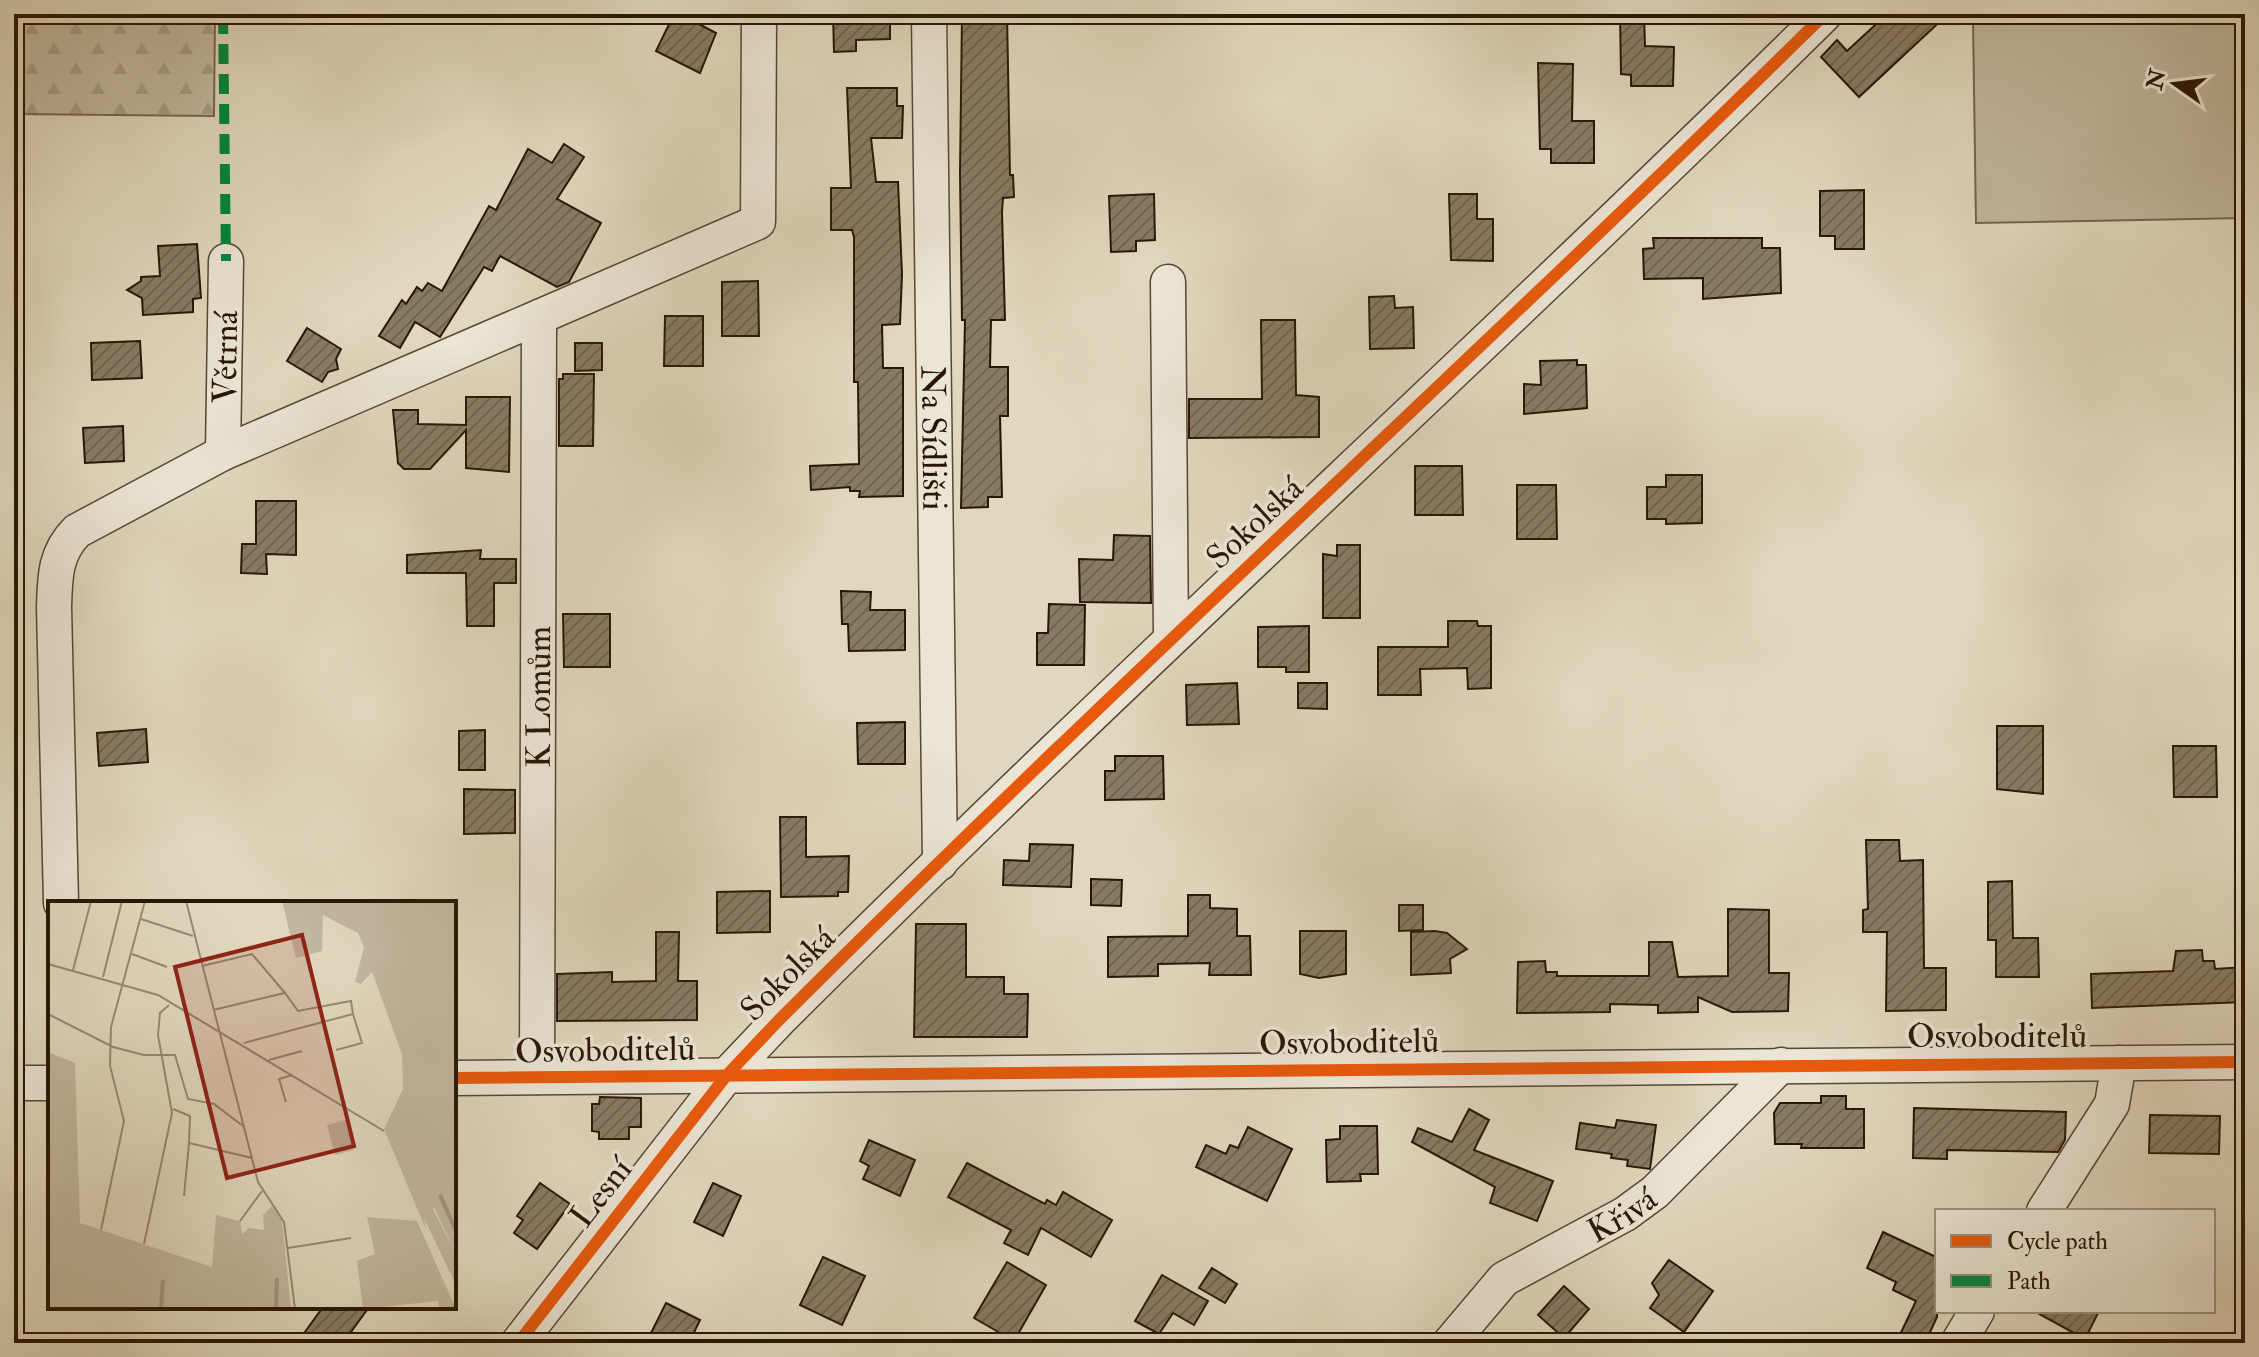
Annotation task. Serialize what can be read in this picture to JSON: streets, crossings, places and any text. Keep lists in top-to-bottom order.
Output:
{
  "streets": {
    "street": [
      "Větrná",
      "Na Sídlišti",
      "Sokolská",
      "K Lomům",
      "Osvoboditelů",
      "Lesní",
      "Křivá"
    ]
  },
  "crossings": [
    ["Na Sídlišti", "Sokolská"],
    ["Sokolská", "Osvoboditelů"],
    ["Sokolská", "Lesní"],
    ["K Lomům", "Osvoboditelů"],
    ["Osvoboditelů", "Lesní"],
    ["Osvoboditelů", "Křivá"]
  ],
  "legend": ["Cycle path", "Path"],
  "north": "left"
}
